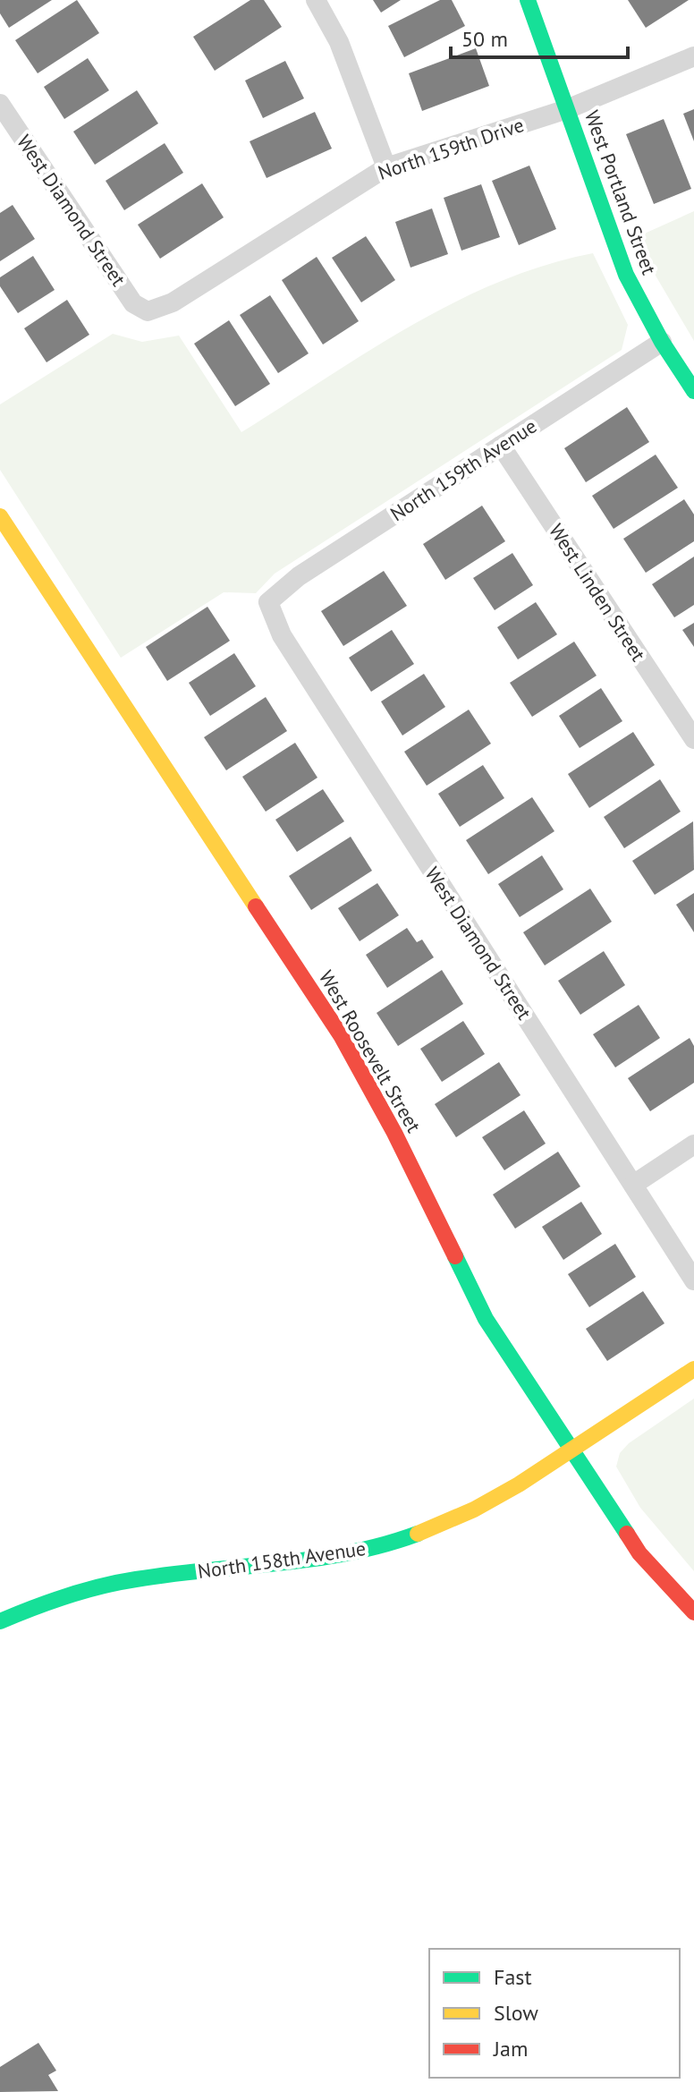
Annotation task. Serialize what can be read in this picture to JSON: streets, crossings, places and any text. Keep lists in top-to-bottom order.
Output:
{
  "streets": {
    "street": [
      "North 159th Drive",
      "West Portland Street",
      "West Diamond Street",
      "North 159th Avenue",
      "West Linden Street",
      "West Roosevelt Street",
      "North 158th Avenue"
    ]
  },
  "crossings": [
    ["North 159th Drive", "West Portland Street"],
    ["North 159th Drive", "West Diamond Street"],
    ["West Portland Street", "North 159th Avenue"],
    ["West Diamond Street", "North 159th Avenue"],
    ["North 159th Avenue", "West Linden Street"],
    ["West Roosevelt Street", "North 158th Avenue"]
  ],
  "legend": ["Fast", "Slow", "Jam"],
  "scale_bar": "50 m"
}
